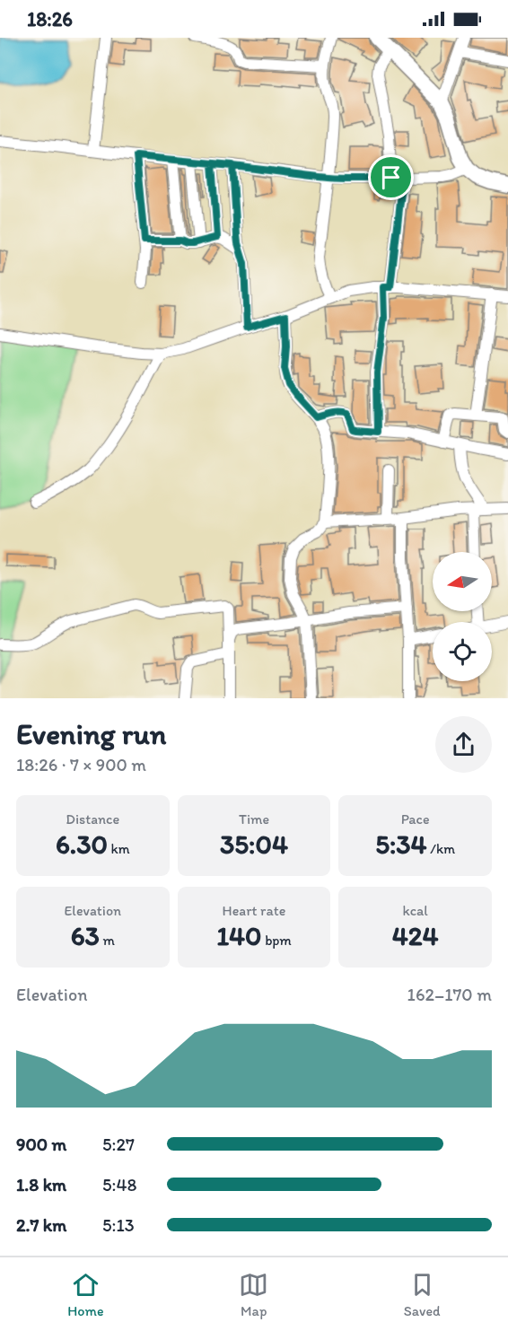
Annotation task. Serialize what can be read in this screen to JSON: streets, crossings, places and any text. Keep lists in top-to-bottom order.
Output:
{
  "north": "left",
  "page": {
    "status": "18:26",
    "heading": ["Evening run", "18:26 · 7 × 900 m"],
    "stats": [
      ["Distance", "6.30 km"],
      ["Time", "35:04"],
      ["Pace", "5:34 /km"],
      ["Elevation", "63 m"],
      ["Heart rate", "140 bpm"],
      ["kcal", "424"]
    ],
    "chart": ["Elevation", "162–170 m"],
    "list": [
      {
        "name": "900 m",
        "note": "5:27"
      },
      {
        "name": "1.8 km",
        "note": "5:48"
      },
      {
        "name": "2.7 km",
        "note": "5:13"
      }
    ],
    "tabs": ["Home", "Map", "Saved"]
  }
}
